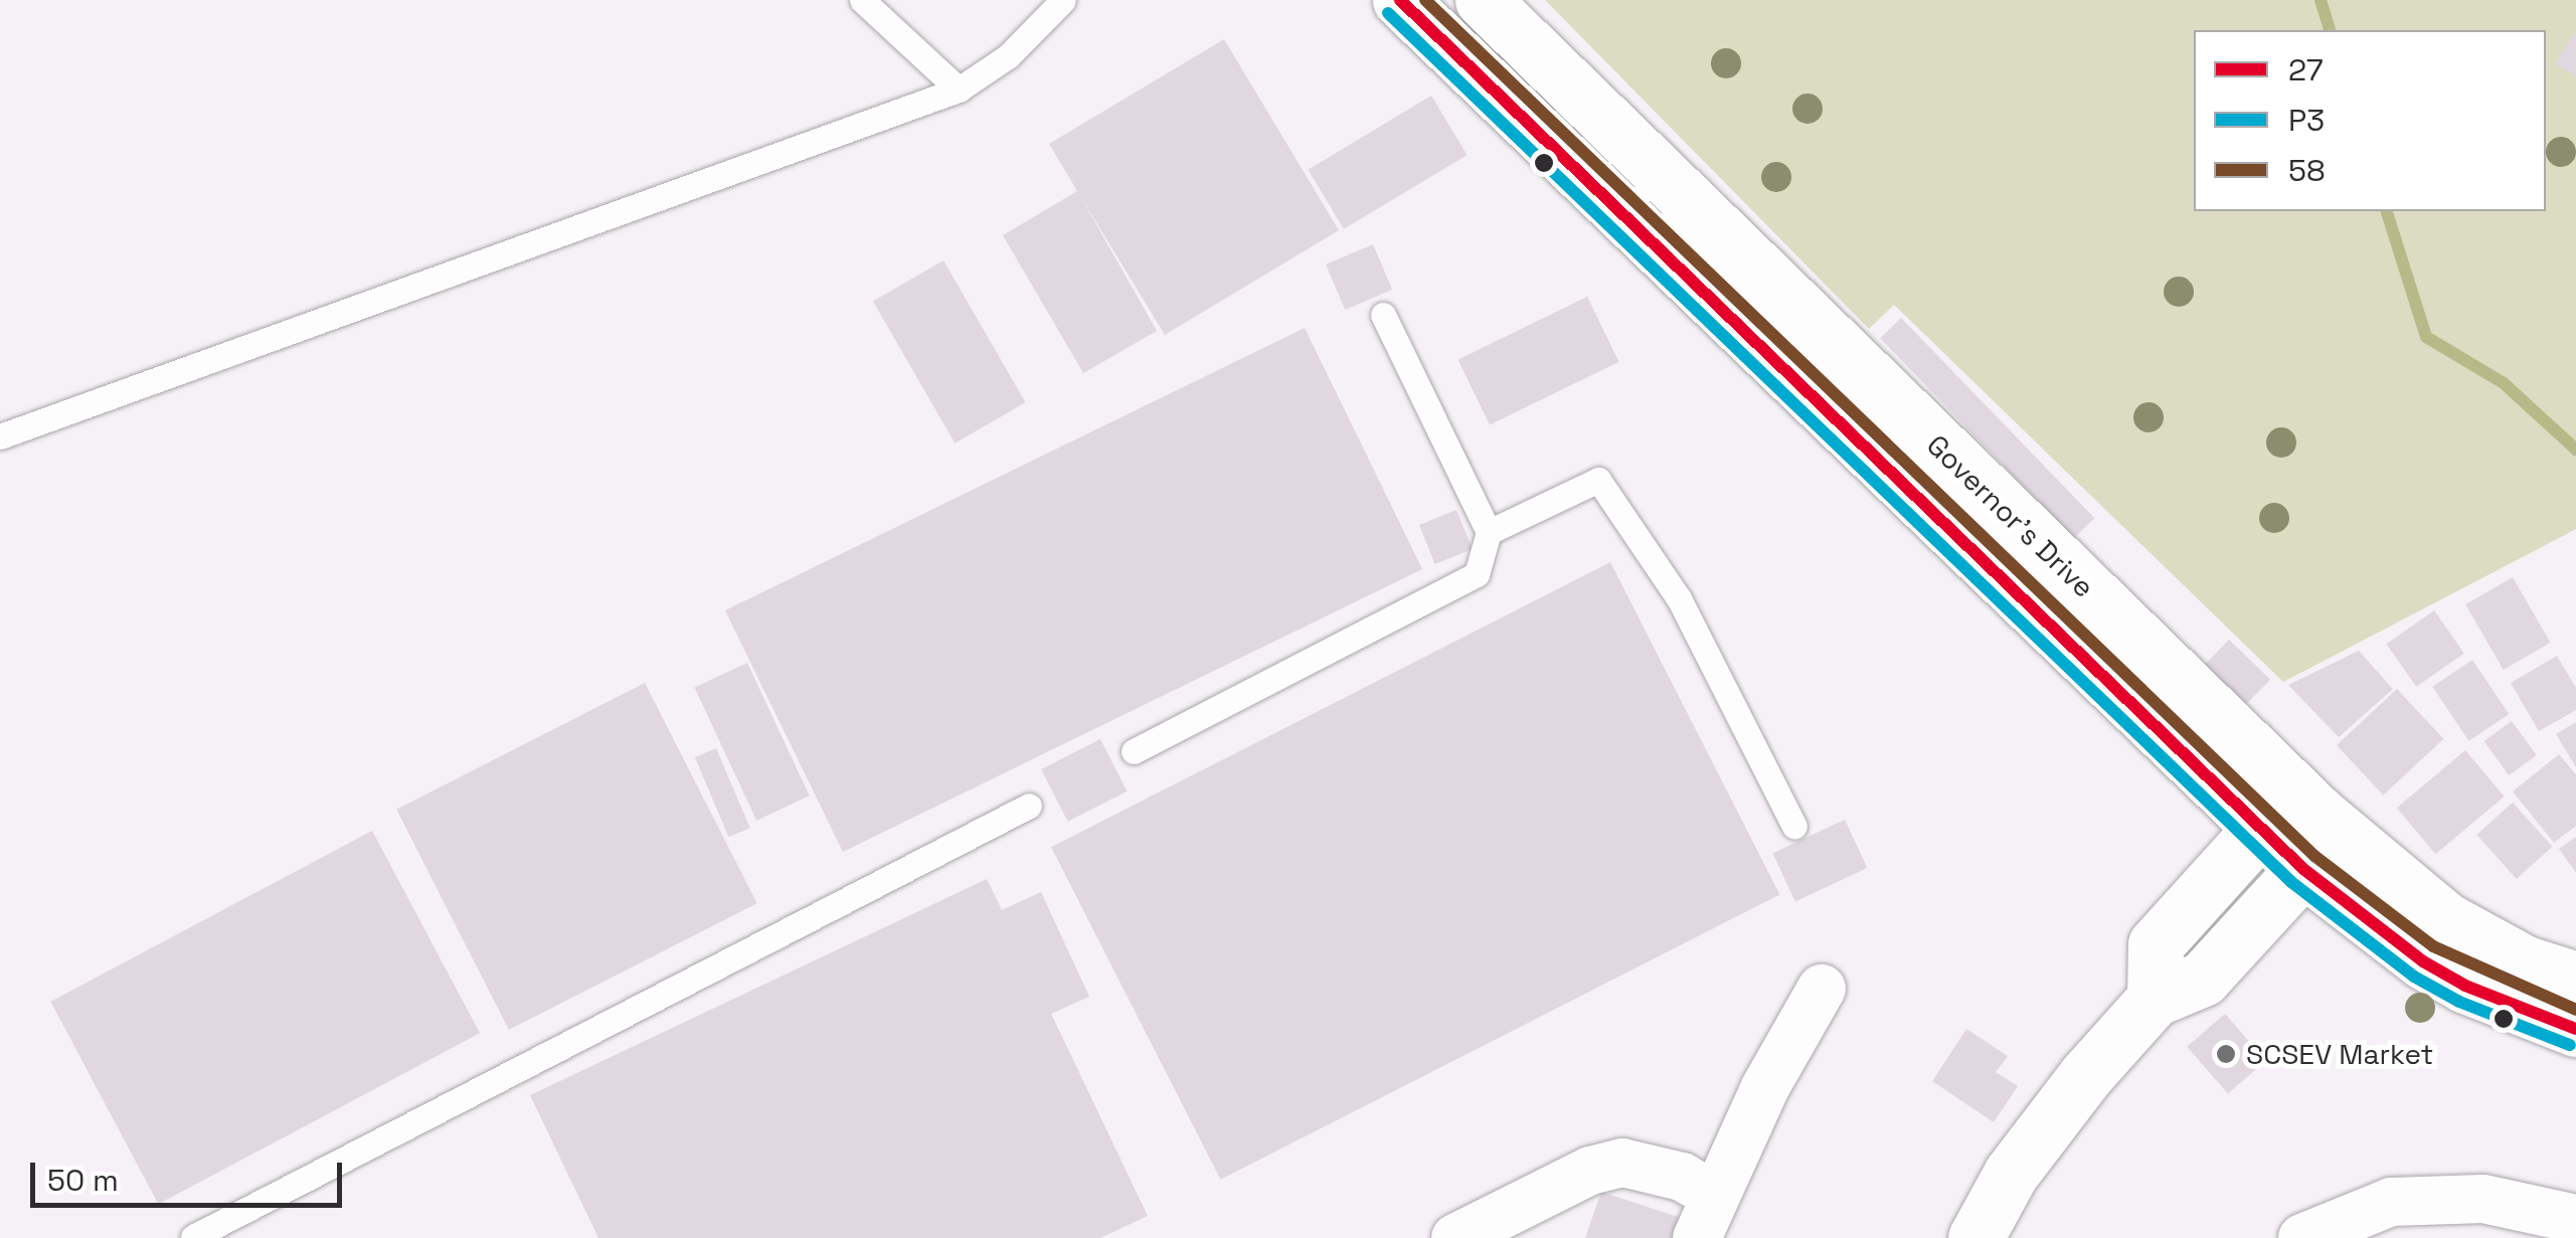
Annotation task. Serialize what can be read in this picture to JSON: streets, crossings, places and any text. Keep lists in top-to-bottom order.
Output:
{
  "streets": {
    "main road": ["Governor's Drive"]
  },
  "places": ["SCSEV Market"],
  "lines": ["transit line 27", "transit line 58", "transit line P3"],
  "legend": ["27", "P3", "58"],
  "scale_bar": "50 m"
}
